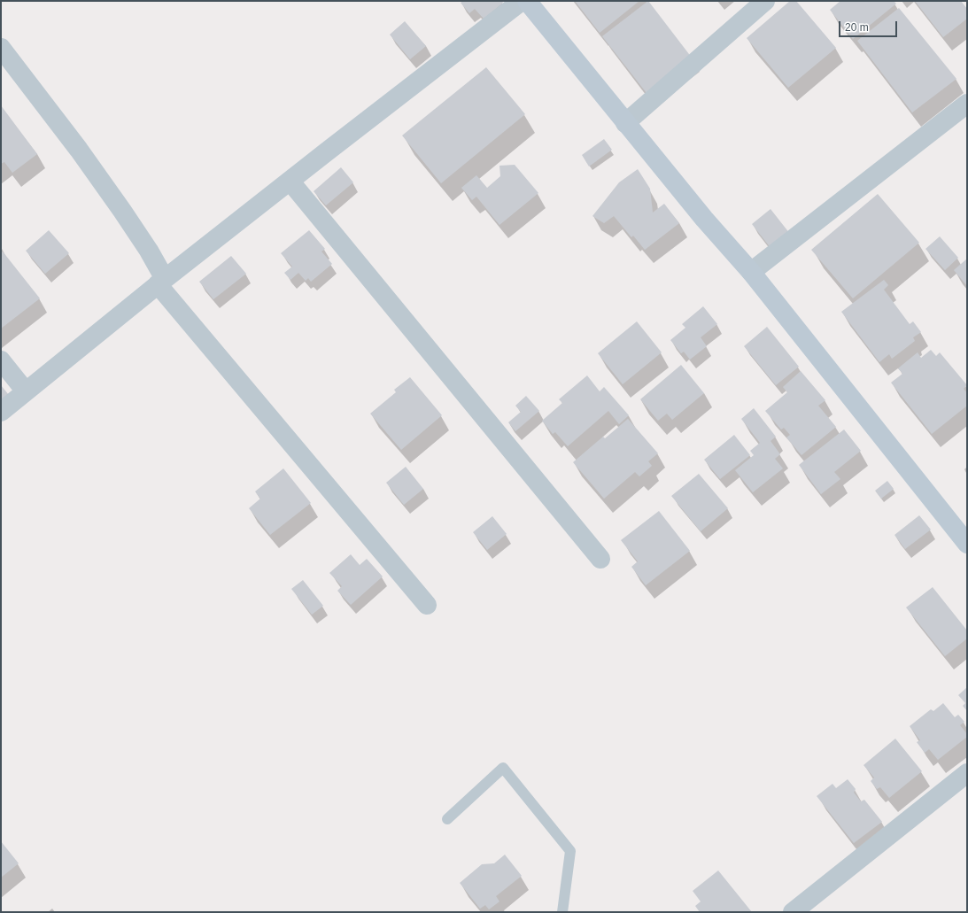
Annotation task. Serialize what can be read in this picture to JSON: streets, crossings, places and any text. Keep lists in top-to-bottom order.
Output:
{
  "scale_bar": "20 m"
}
